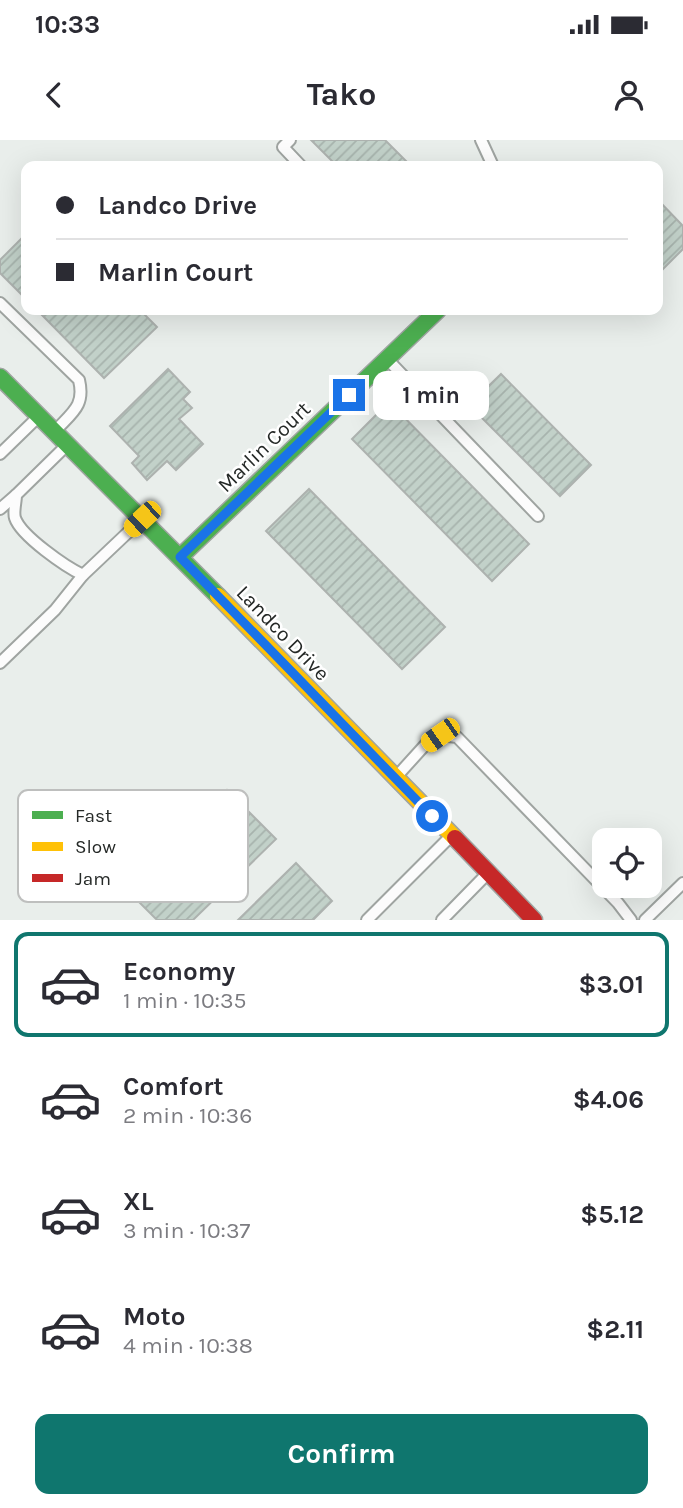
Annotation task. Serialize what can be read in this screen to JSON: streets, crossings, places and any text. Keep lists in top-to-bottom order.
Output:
{
  "streets": {
    "street": ["Marlin Court", "Landco Drive"]
  },
  "crossings": [
    ["Marlin Court", "Landco Drive"]
  ],
  "legend": ["Fast", "Slow", "Jam"],
  "page": {
    "status": "10:33",
    "header": "Tako",
    "banner": ["Landco Drive", "Marlin Court"],
    "bubble": "1 min",
    "list": [
      {
        "name": "Economy",
        "note": "1 min · 10:35",
        "value": "$3.01"
      },
      {
        "name": "Comfort",
        "note": "2 min · 10:36",
        "value": "$4.06"
      },
      {
        "name": "XL",
        "note": "3 min · 10:37",
        "value": "$5.12"
      },
      {
        "name": "Moto",
        "note": "4 min · 10:38",
        "value": "$2.11"
      }
    ],
    "buttons": "Confirm"
  }
}
